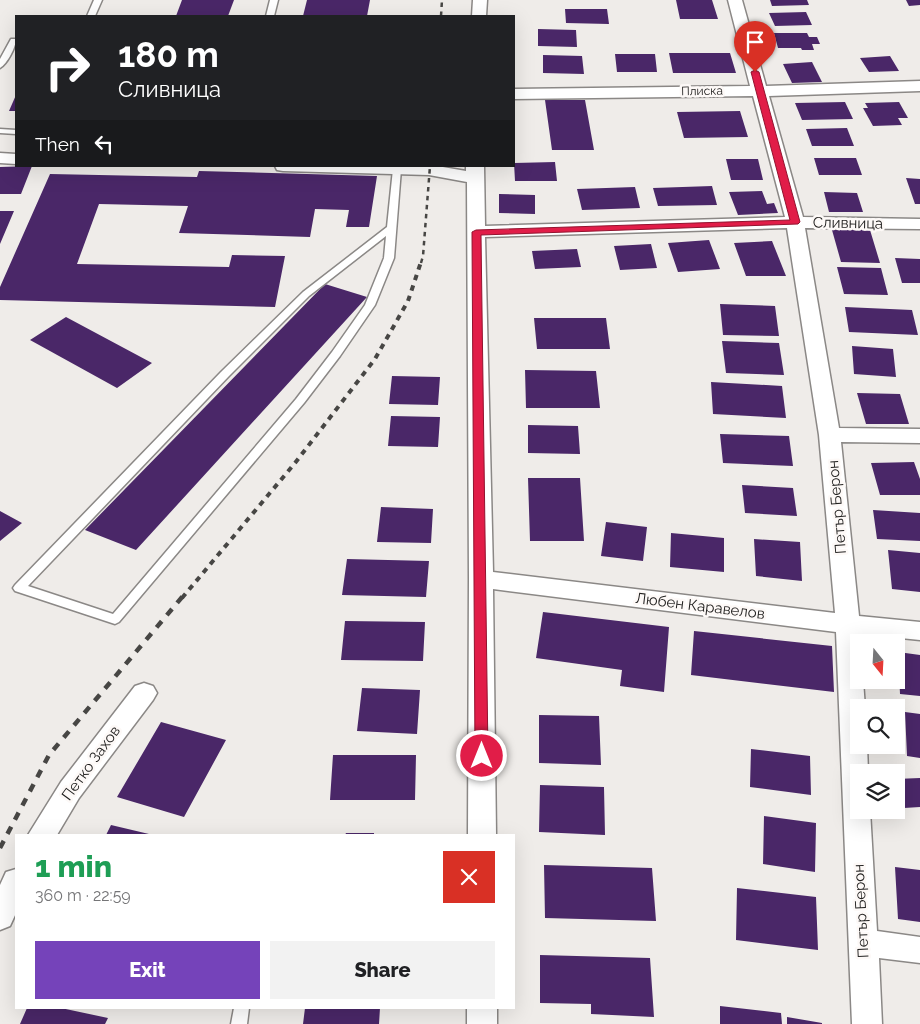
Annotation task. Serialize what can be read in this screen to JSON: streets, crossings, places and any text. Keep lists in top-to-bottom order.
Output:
{
  "streets": {
    "street": [
      "Плиска",
      "Сливница",
      "Петър Берон",
      "Любен Каравелов",
      "Петко Захов"
    ]
  },
  "crossings": [
    ["Плиска", "Петър Берон"],
    ["Сливница", "Петър Берон"],
    ["Петър Берон", "Любен Каравелов"]
  ],
  "north": "bottom",
  "page": {
    "turn": ["180 m", "Сливница"],
    "then": "Then",
    "heading": ["1 min", "360 m · 22:59"],
    "buttons": ["Exit", "Share"]
  }
}
